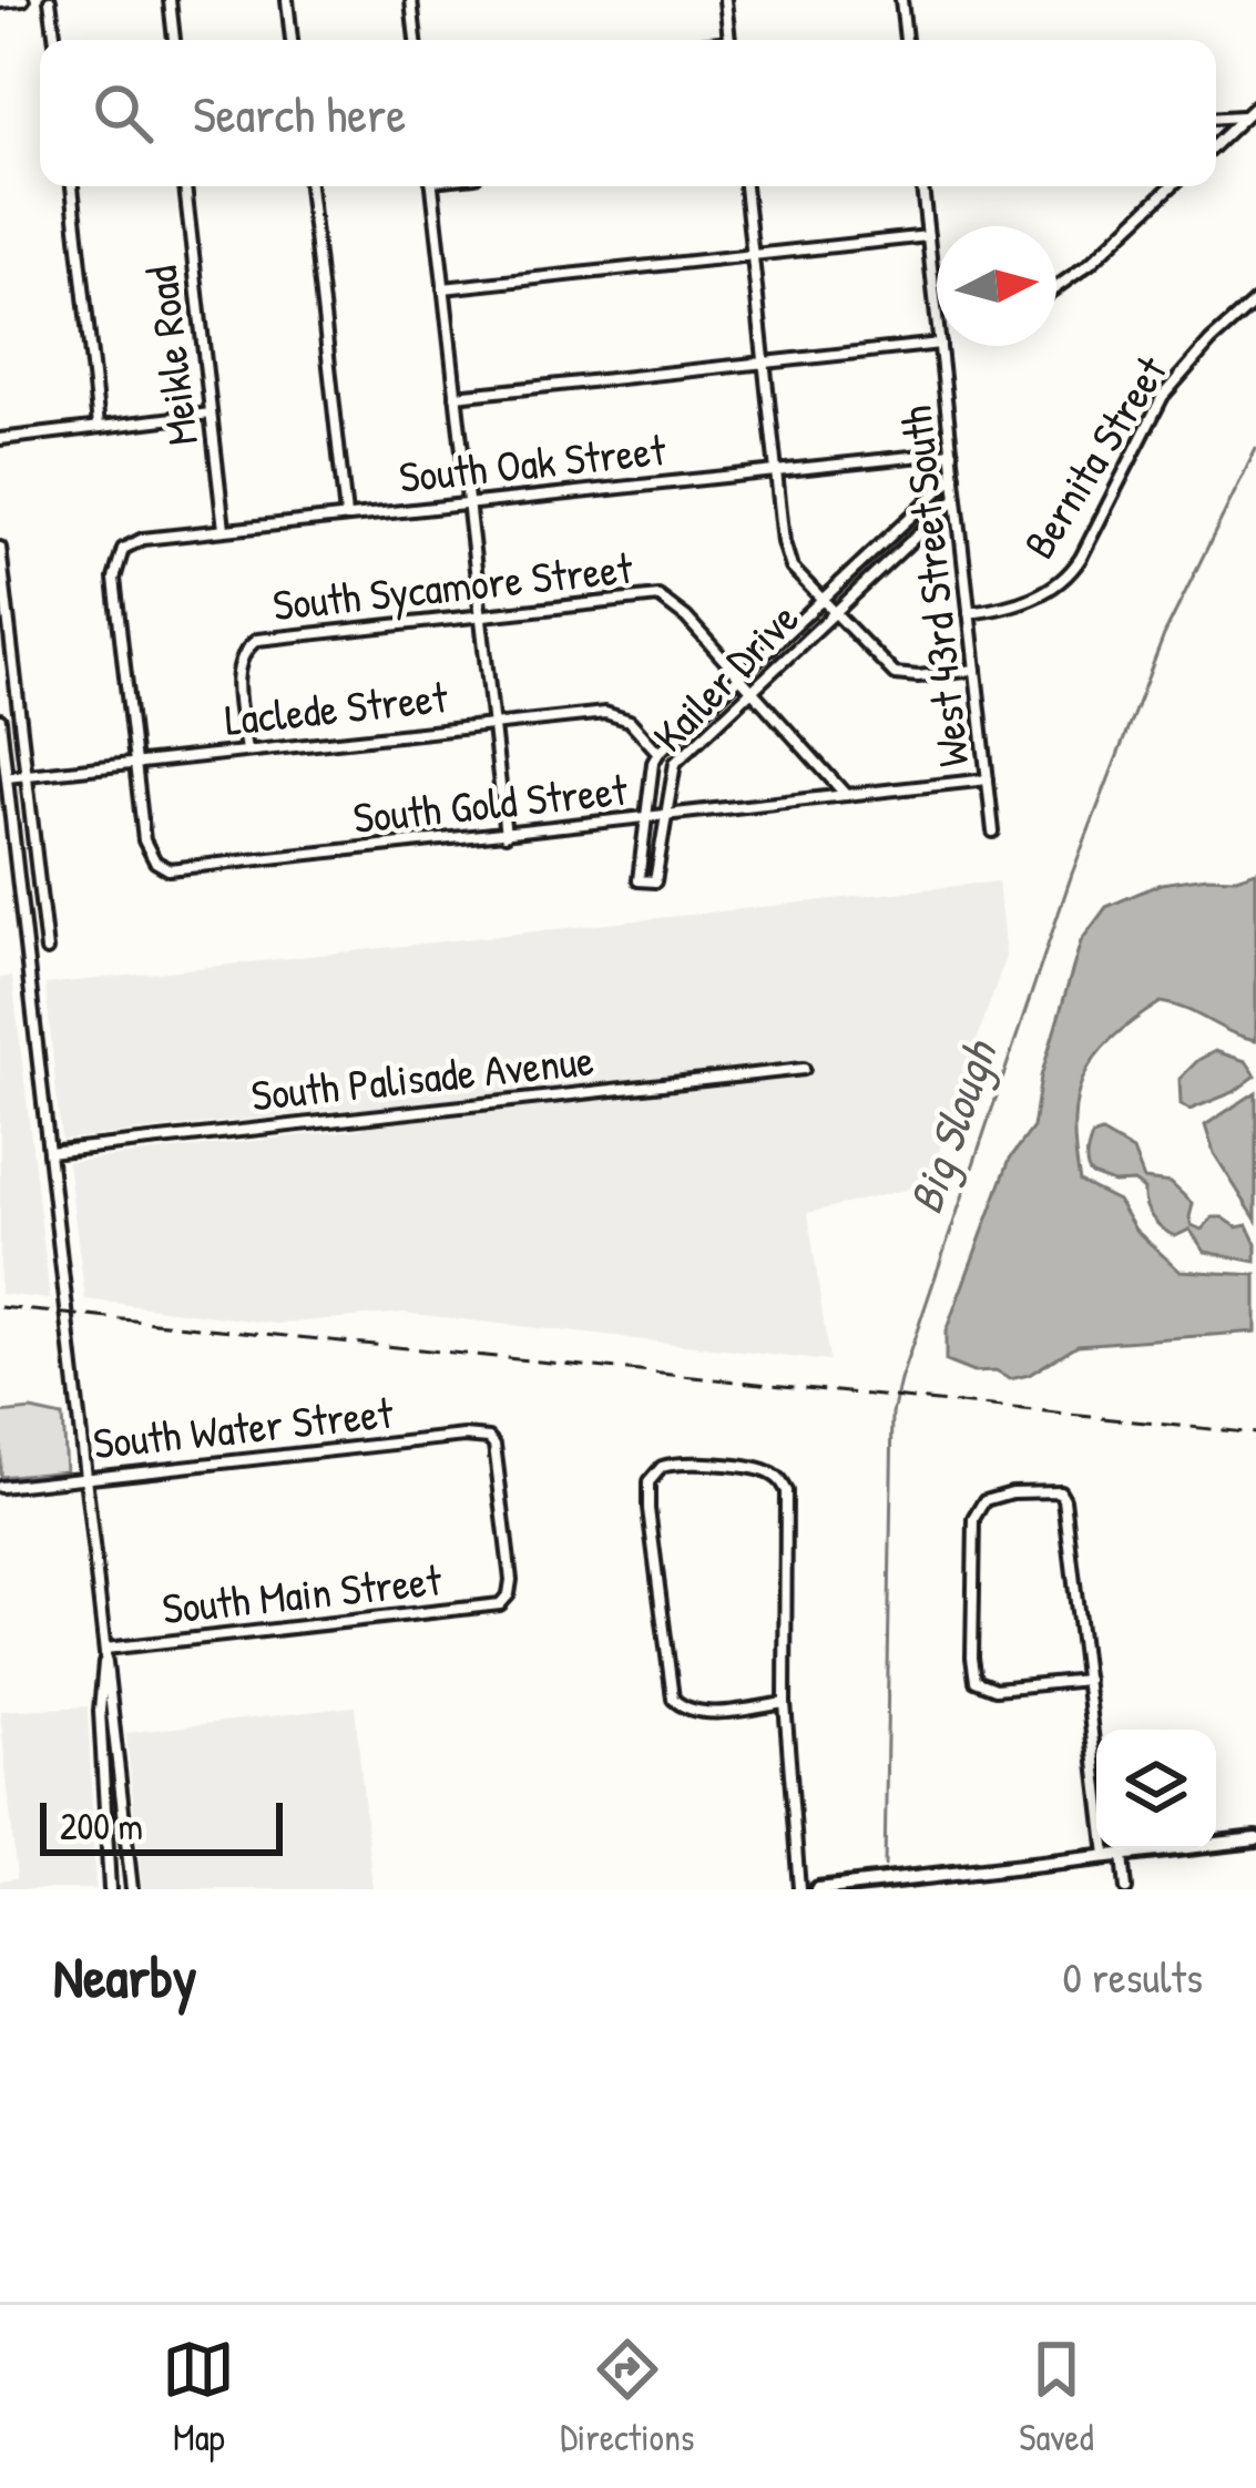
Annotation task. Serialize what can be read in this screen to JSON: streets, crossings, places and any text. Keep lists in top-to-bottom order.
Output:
{
  "streets": {
    "street": [
      "Meikle Road",
      "Bernita Street",
      "South Oak Street",
      "South Sycamore Street",
      "West 43rd Street South",
      "Kailer Drive",
      "Laclede Street",
      "South Gold Street",
      "South Palisade Avenue",
      "South Water Street",
      "South Main Street"
    ]
  },
  "crossings": [
    ["Meikle Road", "South Oak Street"],
    ["Bernita Street", "West 43rd Street South"],
    ["South Oak Street", "West 43rd Street South"],
    ["South Oak Street", "Laclede Street"],
    ["South Oak Street", "South Gold Street"],
    ["South Sycamore Street", "Kailer Drive"],
    ["South Sycamore Street", "Laclede Street"],
    ["South Sycamore Street", "South Gold Street"],
    ["West 43rd Street South", "Kailer Drive"],
    ["West 43rd Street South", "South Gold Street"],
    ["Kailer Drive", "Laclede Street"],
    ["Kailer Drive", "South Gold Street"],
    ["Laclede Street", "South Gold Street"],
    ["South Water Street", "South Main Street"]
  ],
  "water": ["Big Slough"],
  "scale_bar": "200 m",
  "north": "right",
  "page": {
    "search": "Search here",
    "scale": "200 m",
    "heading": ["Nearby", "0 results"],
    "nav": ["Map", "Directions", "Saved"]
  }
}
